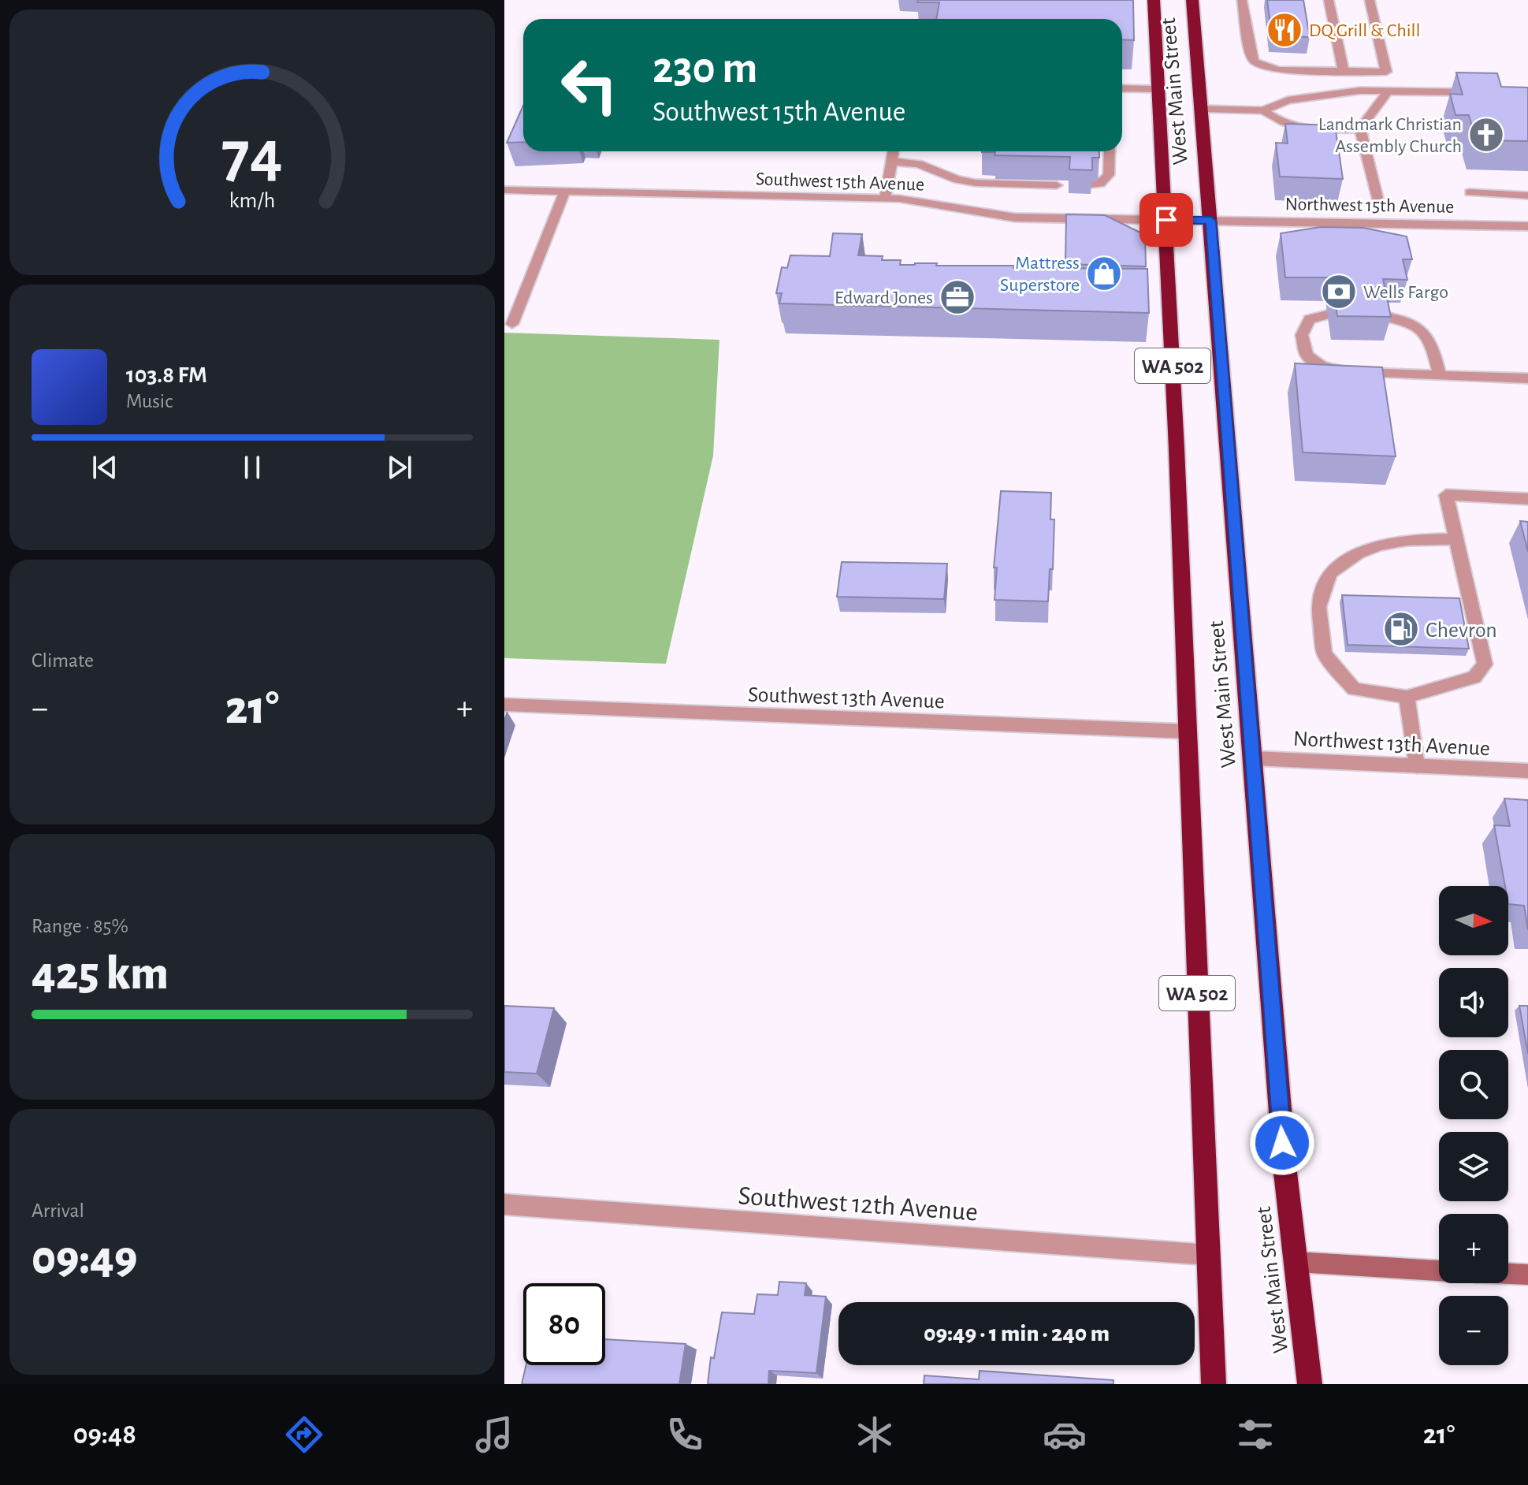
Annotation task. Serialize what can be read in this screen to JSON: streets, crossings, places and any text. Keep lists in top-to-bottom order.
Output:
{
  "streets": {
    "highway": ["West Main Street", "WA 502"],
    "street": [
      "Southwest 15th Avenue",
      "Northwest 15th Avenue",
      "Southwest 13th Avenue",
      "Northwest 13th Avenue",
      "Southwest 12th Avenue"
    ]
  },
  "crossings": [
    ["West Main Street", "Southwest 15th Avenue"],
    ["West Main Street", "Northwest 15th Avenue"],
    ["West Main Street", "Southwest 13th Avenue"],
    ["West Main Street", "Northwest 13th Avenue"],
    ["West Main Street", "Southwest 12th Avenue"],
    ["Southwest 15th Avenue", "Northwest 15th Avenue"]
  ],
  "places": {
    "restaurant": ["DQ Grill & Chill"],
    "church": ["Landmark Christian Assembly Church"],
    "shop": ["Mattress Superstore"],
    "bank": ["Wells Fargo"],
    "office": ["Edward Jones"],
    "fuel station": ["Chevron"]
  },
  "north": "right",
  "page": {
    "turn": ["230 m", "Southwest 15th Avenue"],
    "song": ["103.8 FM", "Music"],
    "tile": [
      "Climate",
      ["Range · 85%", "425 km"],
      ["Arrival", "09:49"]
    ],
    "heat": ["−", "21°", "+"],
    "map_buttons": ["+", "−"],
    "limit": "80",
    "trip": "09:49 · 1 min · 240 m",
    "tabs": ["09:48", "21°"],
    "gauge": ["74", "km/h"]
  }
}
